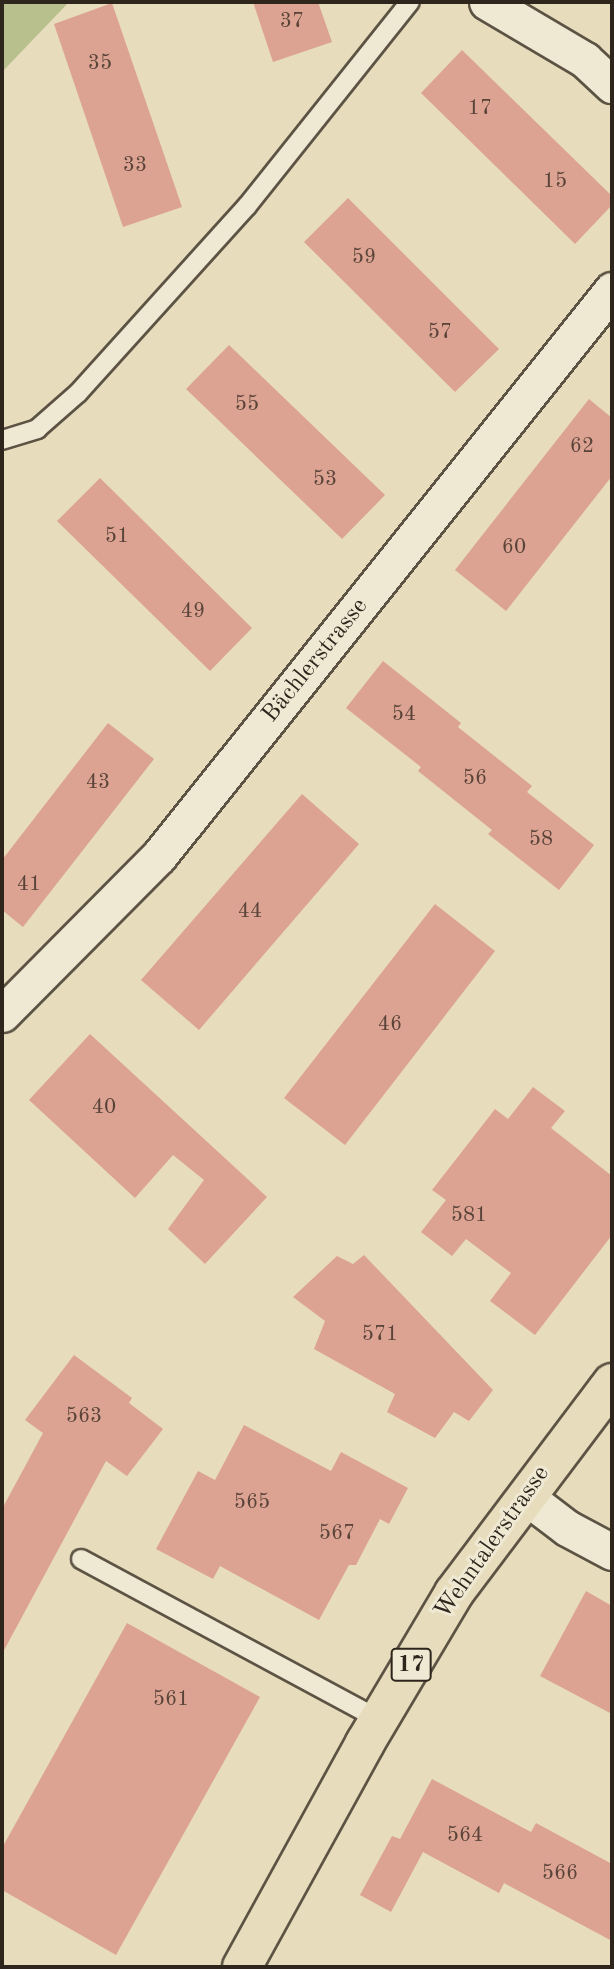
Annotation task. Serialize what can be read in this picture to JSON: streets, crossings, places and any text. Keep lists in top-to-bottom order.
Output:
{
  "streets": {
    "main road": ["Wehntalerstrasse", "17"],
    "street": ["Bächlerstrasse"]
  },
  "house_numbers": [
    "37",
    "35",
    "17",
    "33",
    "15",
    "59",
    "57",
    "55",
    "62",
    "53",
    "51",
    "60",
    "49",
    "54",
    "56",
    "43",
    "58",
    "41",
    "44",
    "46",
    "40",
    "581",
    "571",
    "563",
    "565",
    "567",
    "561",
    "564",
    "566"
  ]
}
